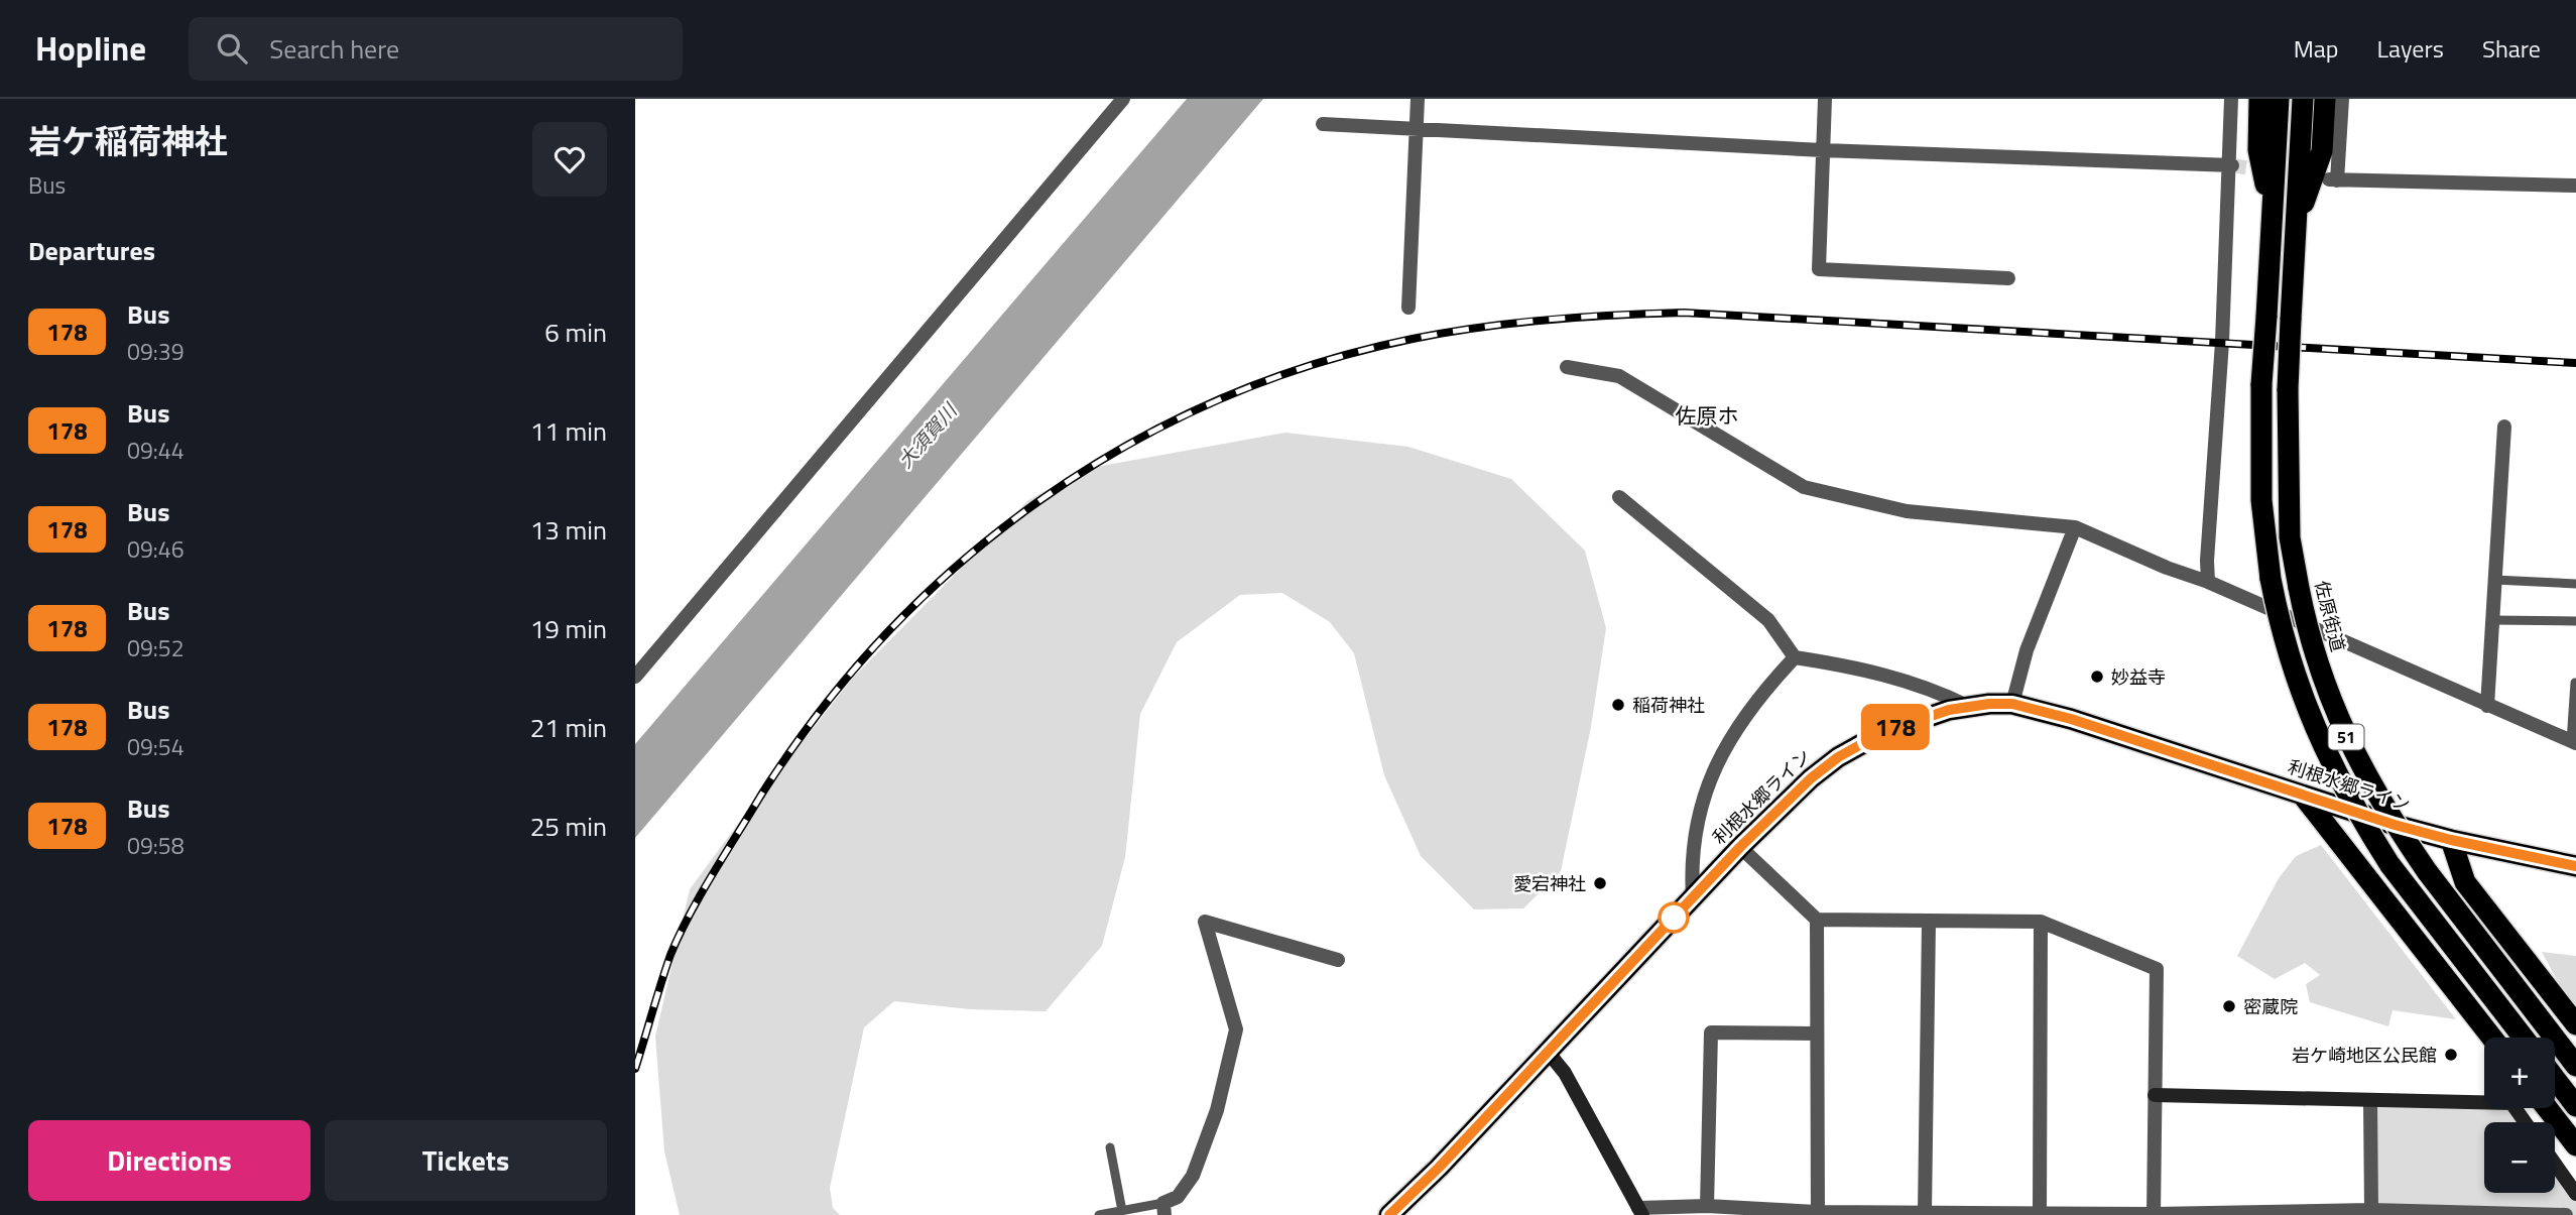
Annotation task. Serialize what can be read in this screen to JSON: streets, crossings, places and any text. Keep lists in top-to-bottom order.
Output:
{
  "streets": {
    "highway": ["佐原街道", "51", "利根水郷ライン"]
  },
  "districts": ["佐原ホ"],
  "water": ["大須賀川"],
  "places": [
    "妙益寺",
    "稲荷神社",
    "愛宕神社",
    "密蔵院",
    "岩ケ崎地区公民館"
  ],
  "lines": ["bus line 178"],
  "page": {
    "header": "Hopline",
    "search": "Search here",
    "nav": ["Map", "Layers", "Share"],
    "heading": [
      ["岩ケ稲荷神社", "Bus"],
      "Departures"
    ],
    "on_map": "178",
    "list": [
      {
        "mark": "178",
        "name": "Bus",
        "note": "09:39",
        "value": "6 min"
      },
      {
        "mark": "178",
        "name": "Bus",
        "note": "09:44",
        "value": "11 min"
      },
      {
        "mark": "178",
        "name": "Bus",
        "note": "09:46",
        "value": "13 min"
      },
      {
        "mark": "178",
        "name": "Bus",
        "note": "09:52",
        "value": "19 min"
      },
      {
        "mark": "178",
        "name": "Bus",
        "note": "09:54",
        "value": "21 min"
      },
      {
        "mark": "178",
        "name": "Bus",
        "note": "09:58",
        "value": "25 min"
      }
    ],
    "map_buttons": ["+", "−"],
    "buttons": ["Directions", "Tickets"]
  }
}
